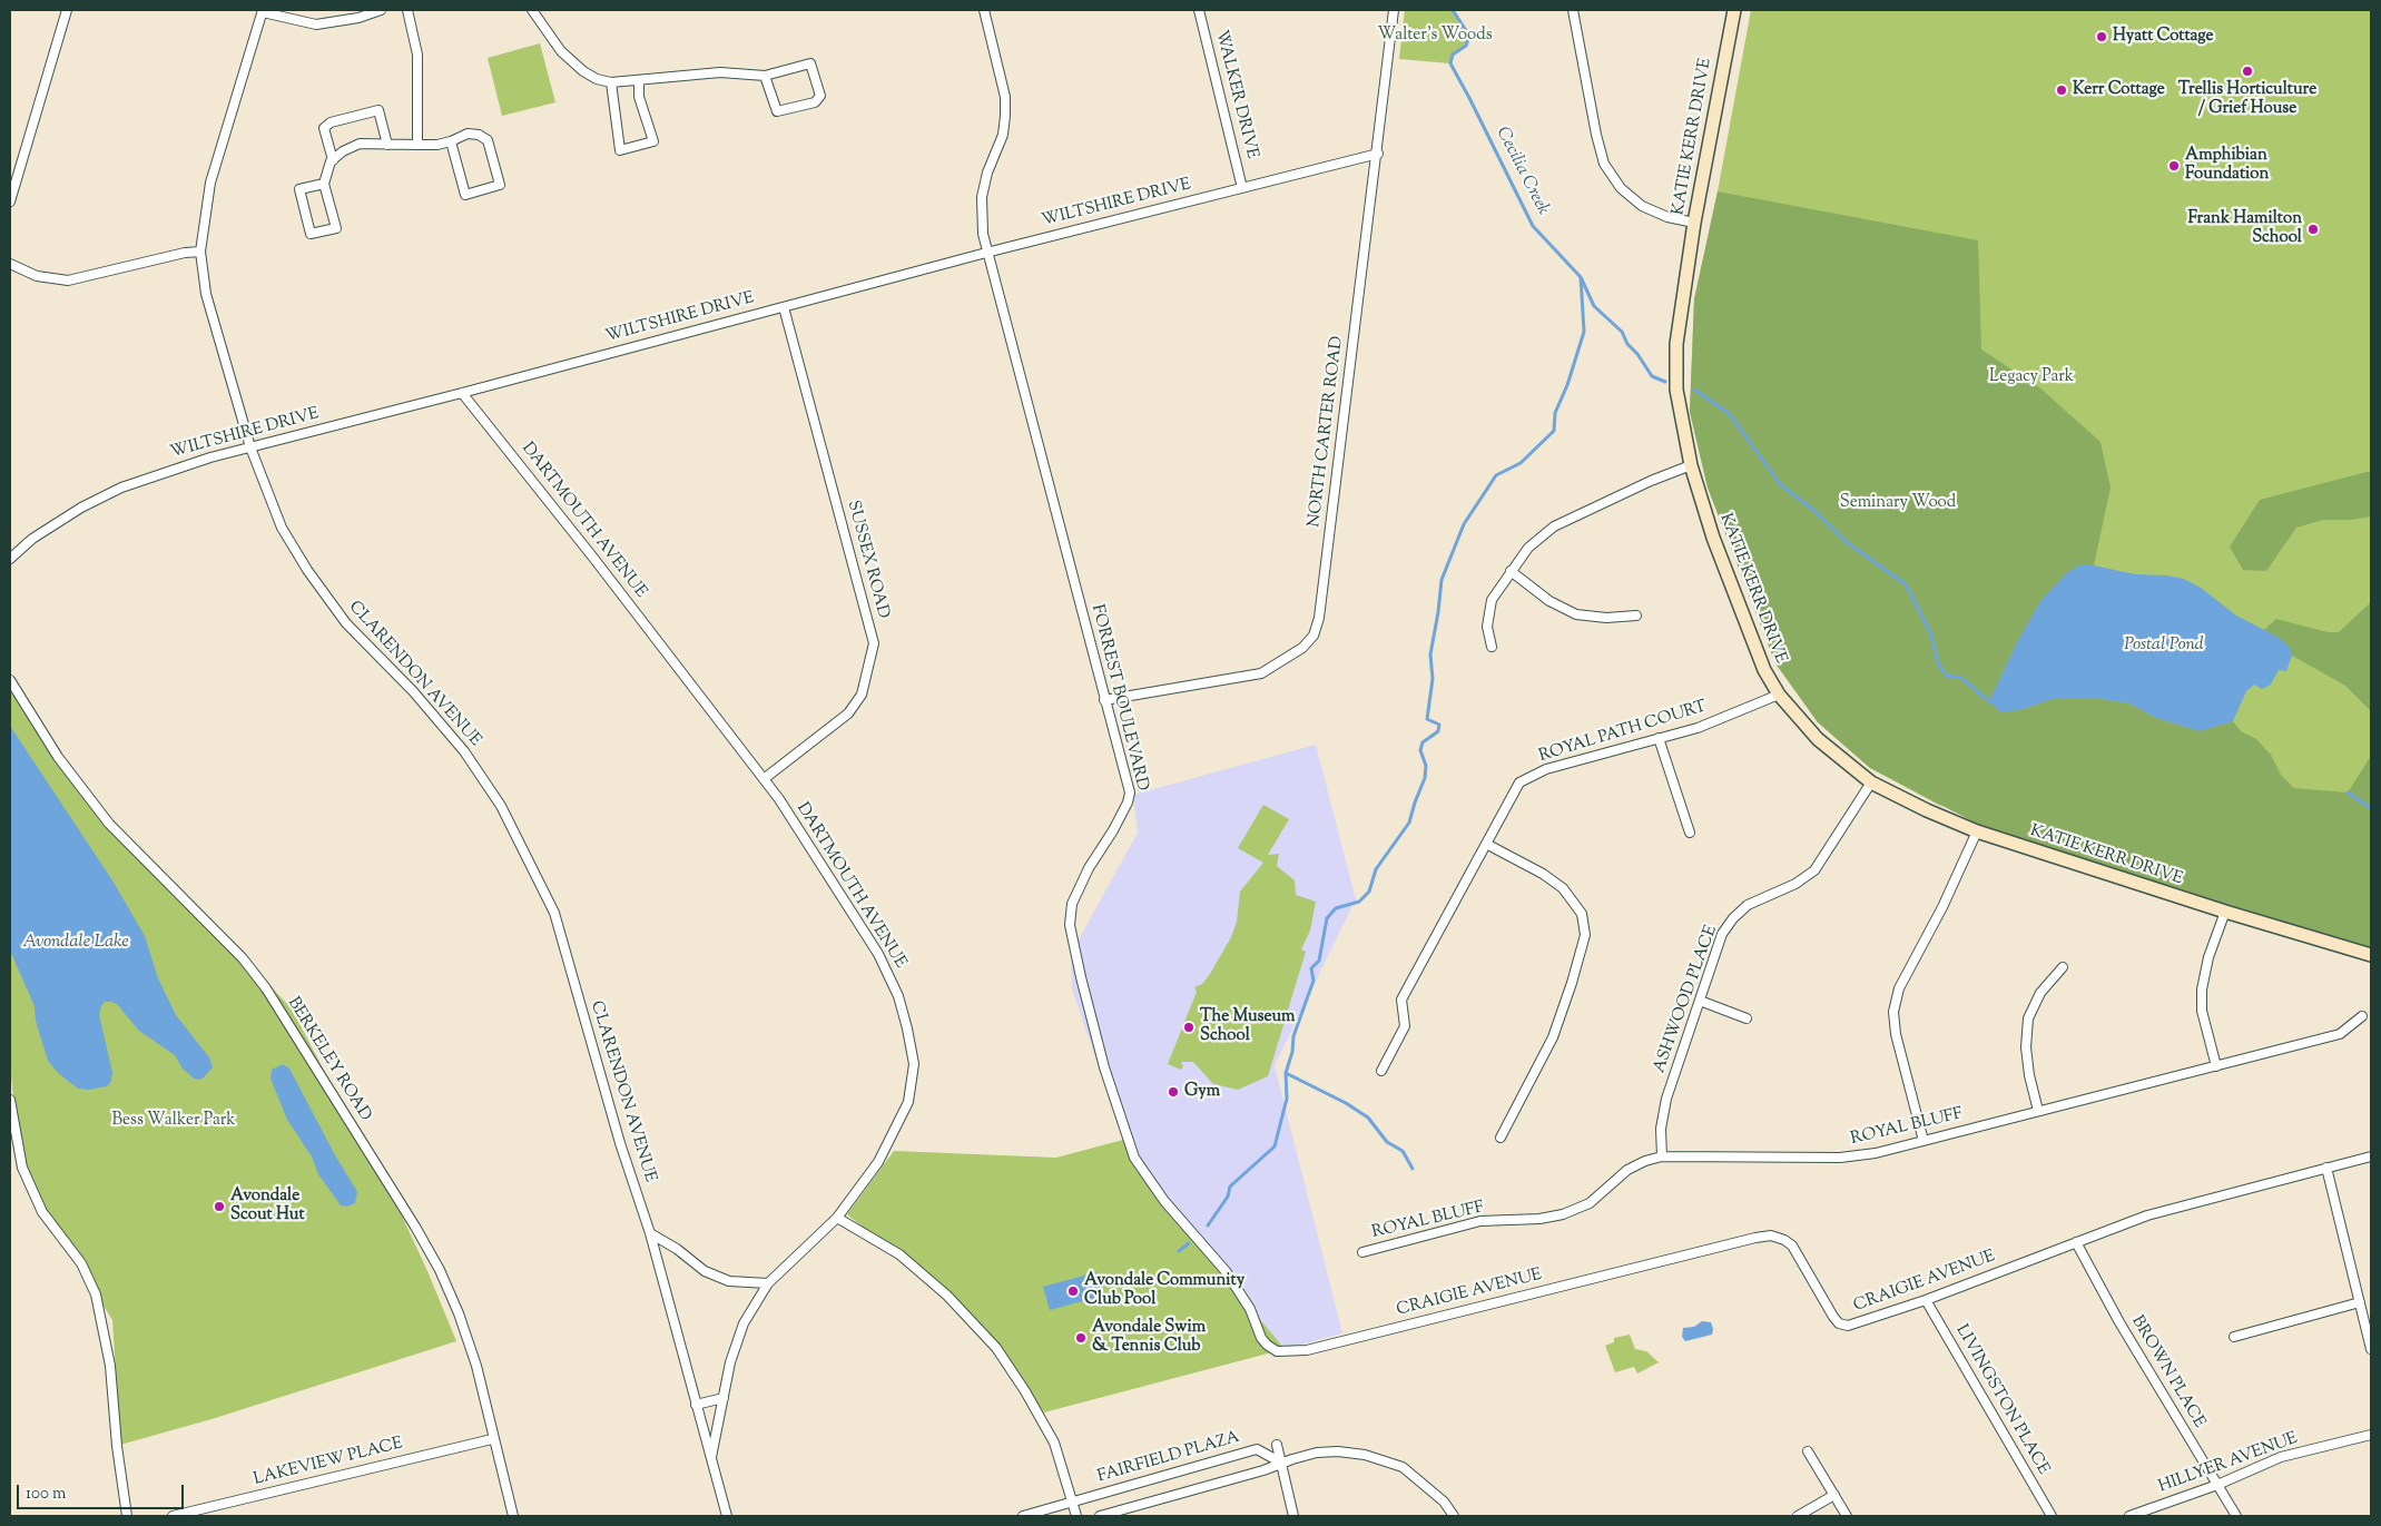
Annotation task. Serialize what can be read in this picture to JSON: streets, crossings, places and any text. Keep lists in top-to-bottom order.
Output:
{
  "streets": {
    "street": [
      "WALKER DRIVE",
      "KATIE KERR DRIVE",
      "WILTSHIRE DRIVE",
      "NORTH CARTER ROAD",
      "DARTMOUTH AVENUE",
      "SUSSEX ROAD",
      "CLARENDON AVENUE",
      "FORREST BOULEVARD",
      "ROYAL PATH COURT",
      "ASHWOOD PLACE",
      "BERKELEY ROAD",
      "ROYAL BLUFF",
      "CRAIGIE AVENUE",
      "BROWN PLACE",
      "LIVINGSTON PLACE",
      "FAIRFIELD PLAZA",
      "LAKEVIEW PLACE",
      "HILLYER AVENUE"
    ]
  },
  "crossings": [
    ["WALKER DRIVE", "WILTSHIRE DRIVE"],
    ["KATIE KERR DRIVE", "ROYAL PATH COURT"],
    ["KATIE KERR DRIVE", "ASHWOOD PLACE"],
    ["WILTSHIRE DRIVE", "NORTH CARTER ROAD"],
    ["WILTSHIRE DRIVE", "DARTMOUTH AVENUE"],
    ["WILTSHIRE DRIVE", "SUSSEX ROAD"],
    ["WILTSHIRE DRIVE", "CLARENDON AVENUE"],
    ["WILTSHIRE DRIVE", "FORREST BOULEVARD"],
    ["NORTH CARTER ROAD", "FORREST BOULEVARD"],
    ["DARTMOUTH AVENUE", "SUSSEX ROAD"],
    ["DARTMOUTH AVENUE", "CLARENDON AVENUE"],
    ["FORREST BOULEVARD", "CRAIGIE AVENUE"],
    ["ASHWOOD PLACE", "ROYAL BLUFF"],
    ["BERKELEY ROAD", "LAKEVIEW PLACE"],
    ["CRAIGIE AVENUE", "BROWN PLACE"],
    ["CRAIGIE AVENUE", "LIVINGSTON PLACE"],
    ["BROWN PLACE", "HILLYER AVENUE"]
  ],
  "water": ["Cecilia Creek", "Postal Pond", "Avondale Lake"],
  "parks": [
    "Walter's Woods",
    "Legacy Park",
    "Seminary Wood",
    "Bess Walker Park"
  ],
  "places": [
    "Hyatt Cottage",
    "Trellis Horticulture / Grief House",
    "Kerr Cottage",
    "Amphibian Foundation",
    "Frank Hamilton School",
    "The Museum School",
    "Gym",
    "Avondale Scout Hut",
    "Avondale Community Club Pool",
    "Avondale Swim & Tennis Club"
  ],
  "scale_bar": "100 m"
}
